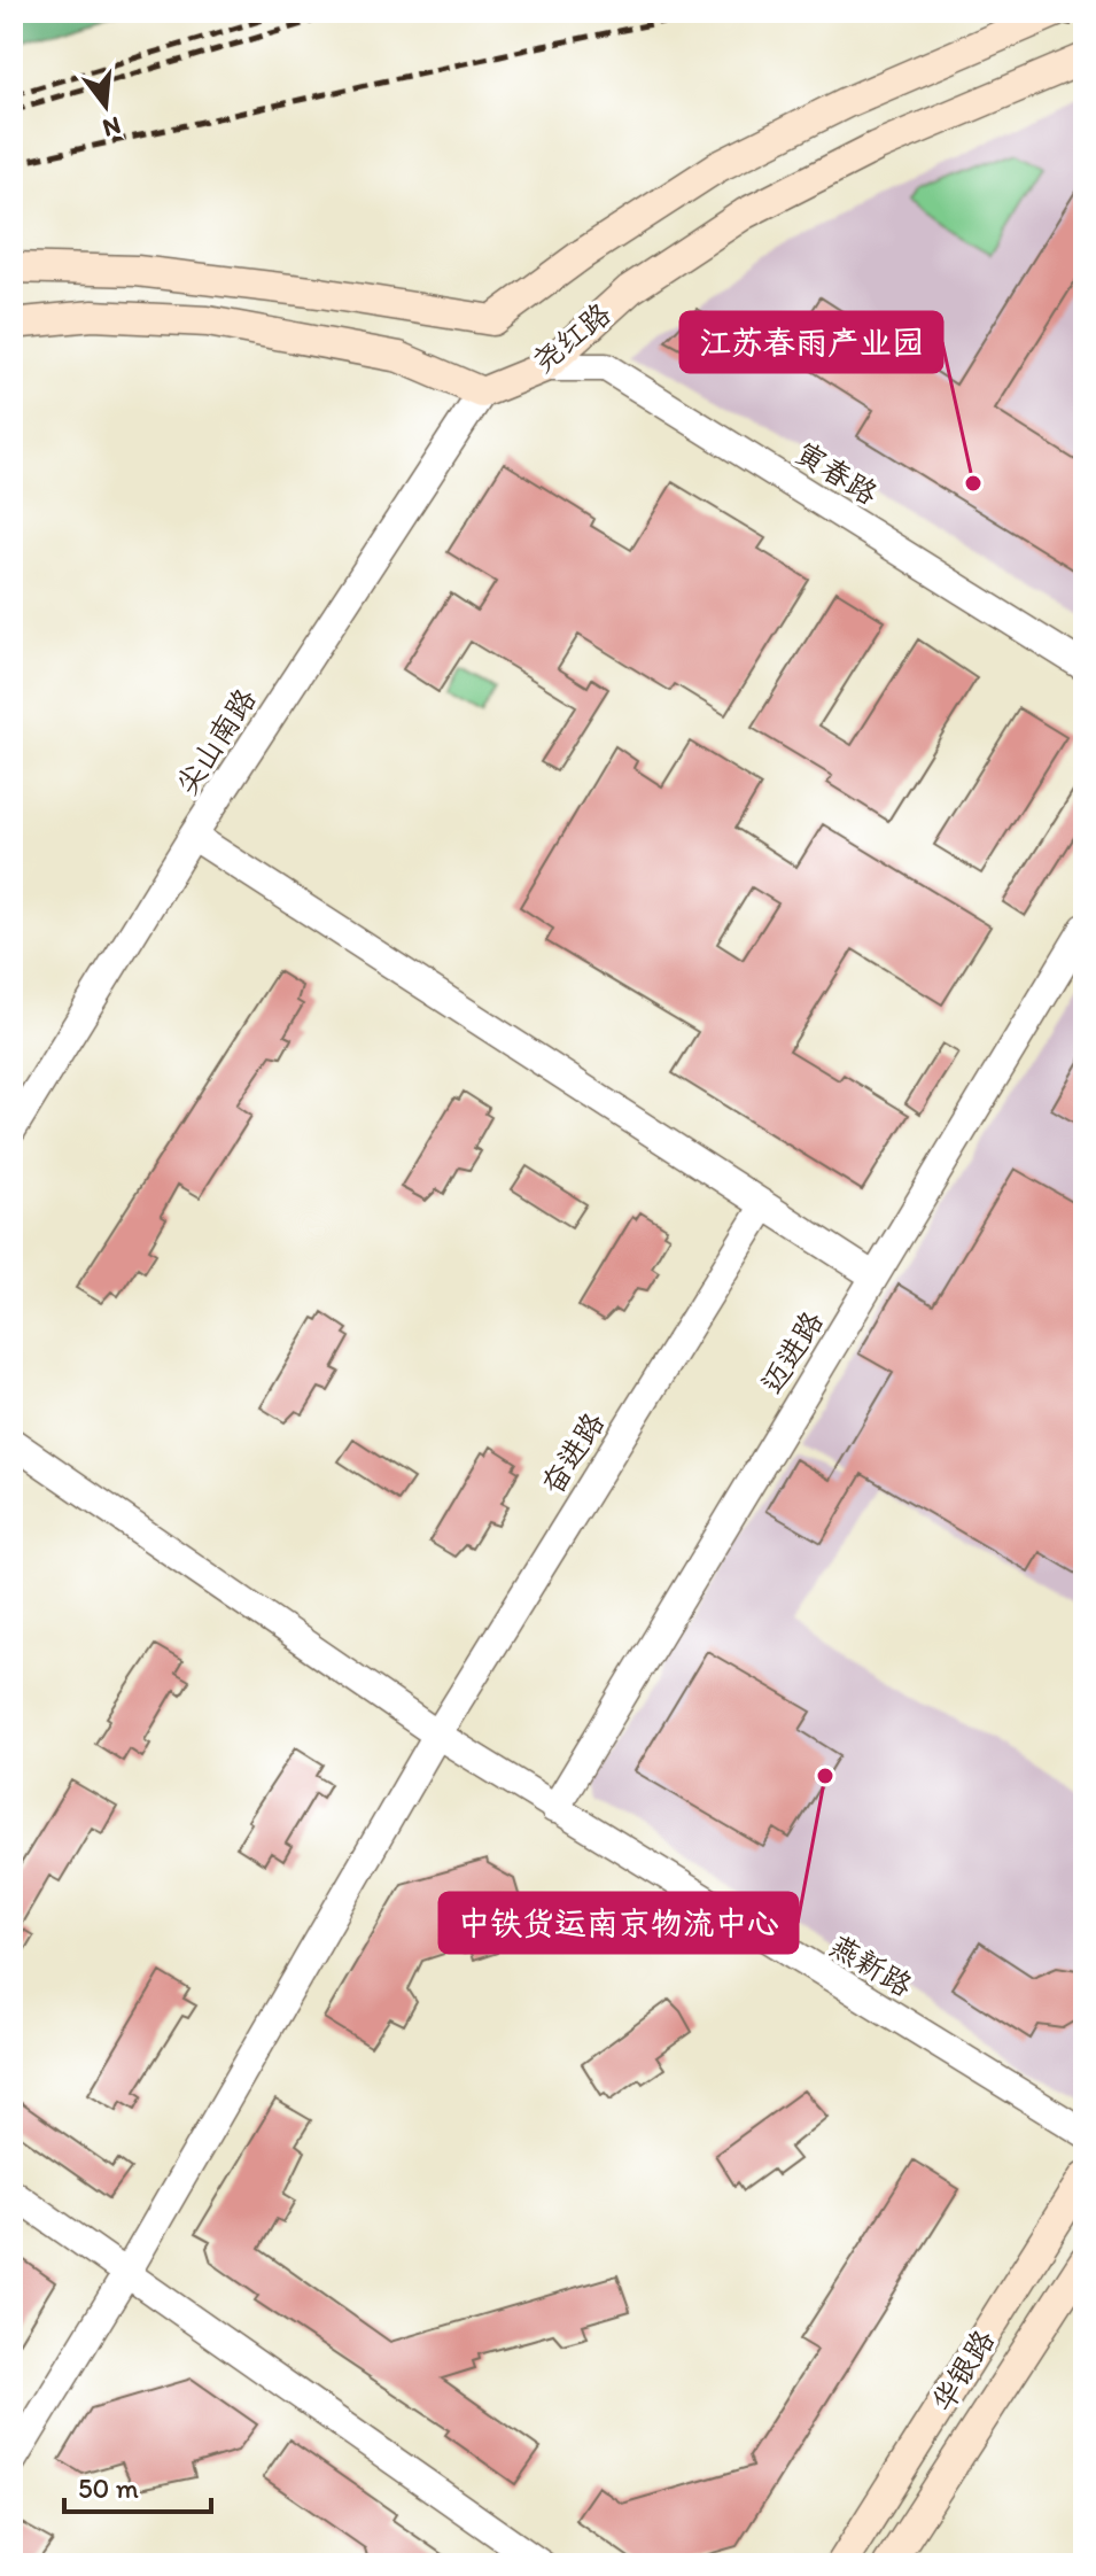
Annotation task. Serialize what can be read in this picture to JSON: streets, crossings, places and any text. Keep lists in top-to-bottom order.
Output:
{
  "streets": {
    "main road": ["尧红路", "华银路"],
    "street": [
      "寅春路",
      "尖山南路",
      "迈进路",
      "奋进路",
      "燕新路"
    ]
  },
  "crossings": [
    ["尧红路", "寅春路"],
    ["尧红路", "尖山南路"],
    ["迈进路", "燕新路"],
    ["奋进路", "燕新路"]
  ],
  "places": ["江苏春雨产业园", "中铁货运南京物流中心"],
  "scale_bar": "50 m",
  "north": "bottom"
}
